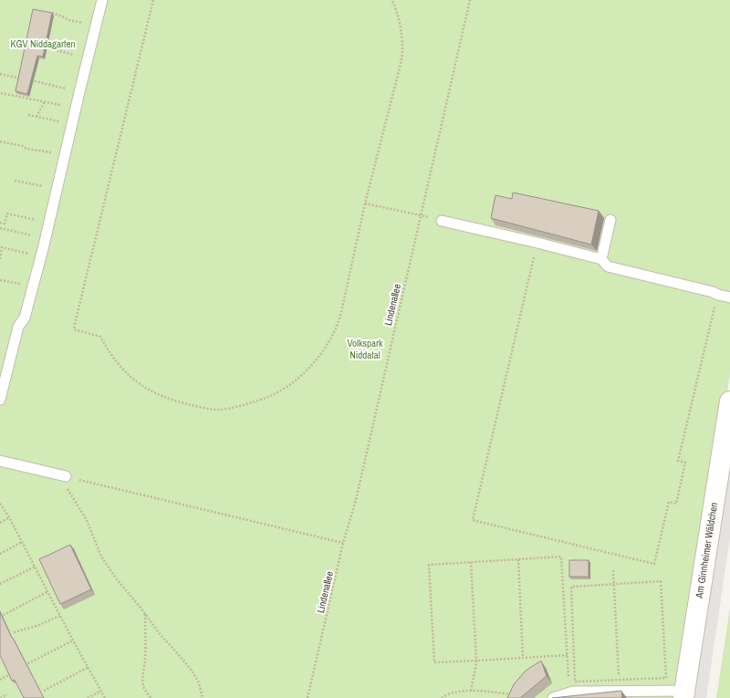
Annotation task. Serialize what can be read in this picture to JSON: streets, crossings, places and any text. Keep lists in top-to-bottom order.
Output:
{
  "streets": {
    "street": ["Am Ginnheimer Wäldchen"],
    "path": ["Lindenallee"]
  },
  "parks": ["KGV Niddagarten", "Volkspark Niddatal"]
}
